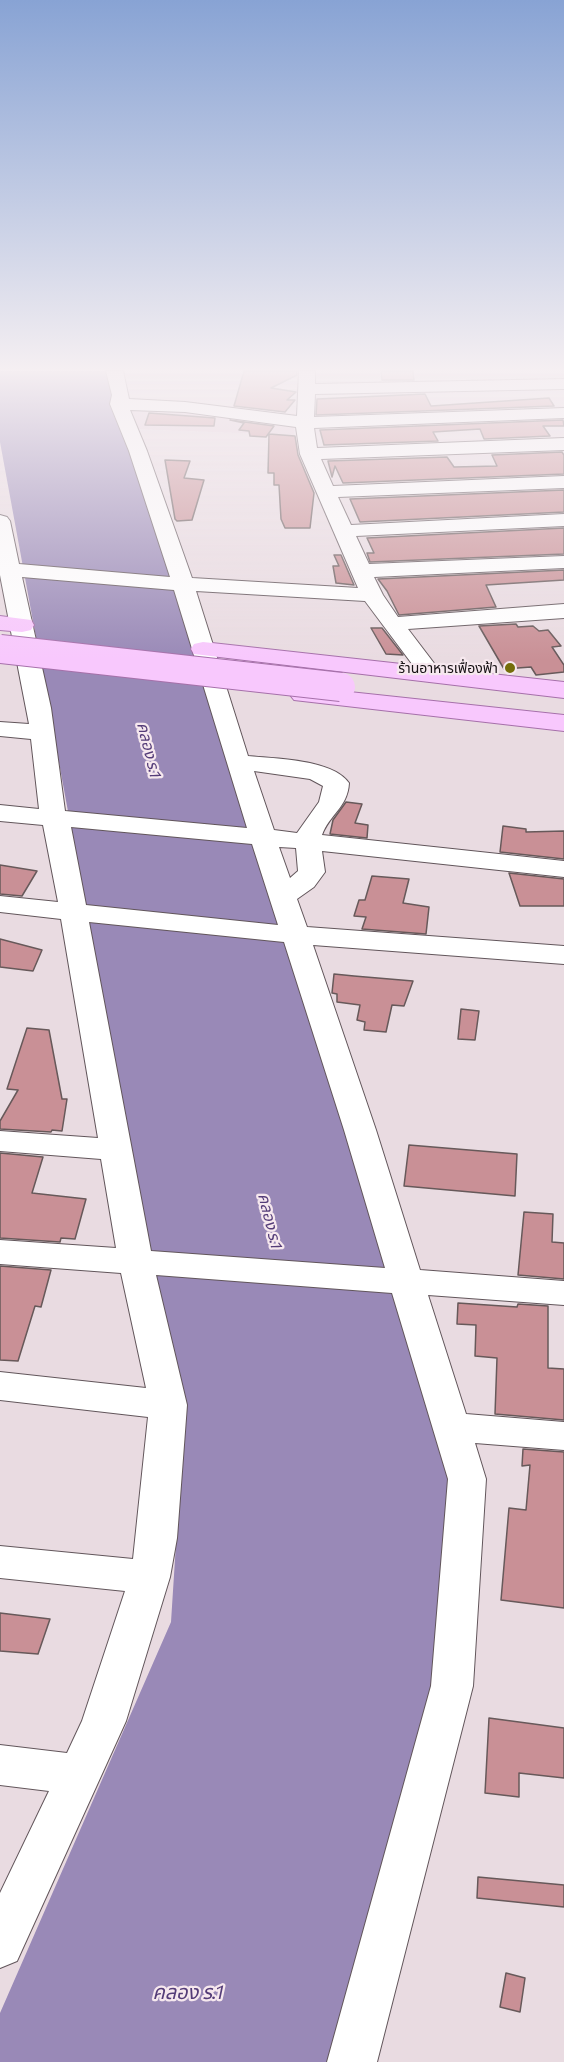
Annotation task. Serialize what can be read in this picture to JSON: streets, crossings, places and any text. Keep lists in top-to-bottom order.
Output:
{
  "water": ["คลอง ร.1"],
  "places": ["ร้านอาหารเฟื่องฟ้า"]
}
